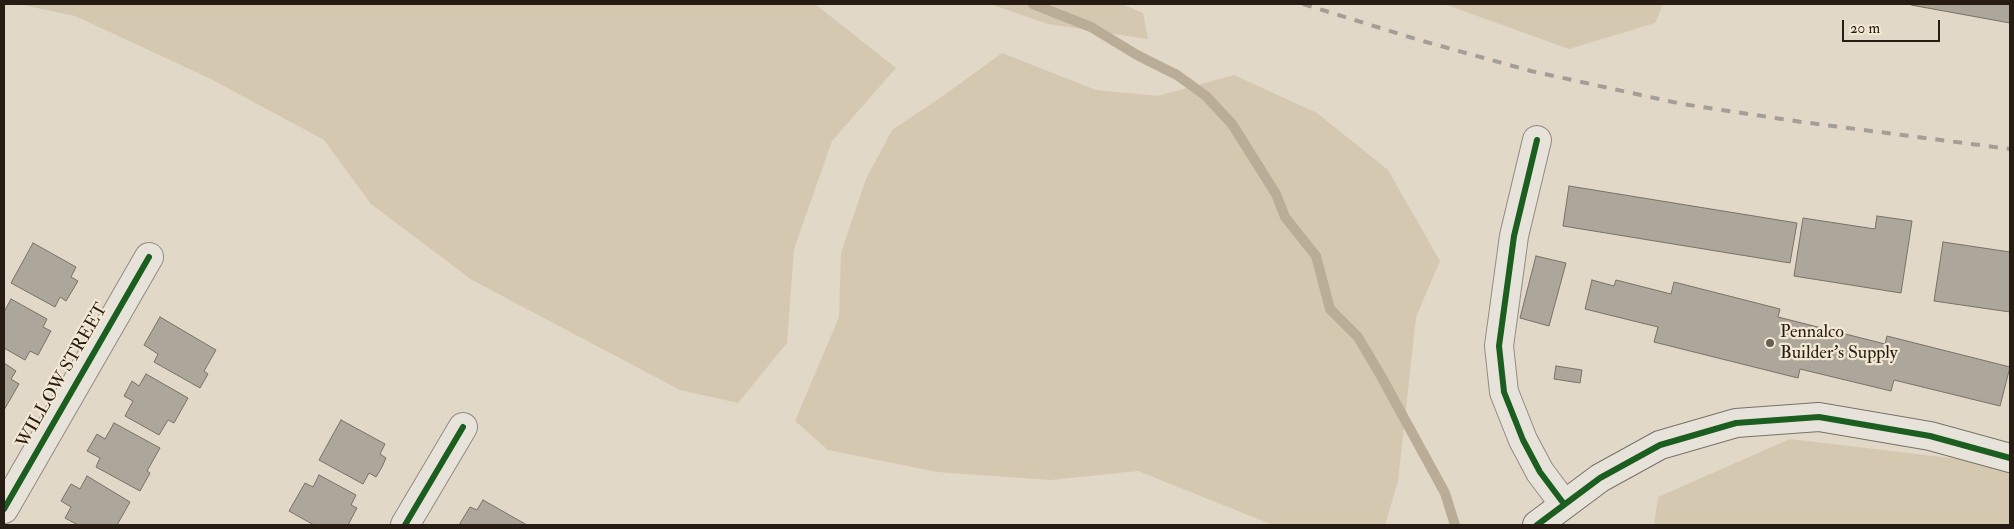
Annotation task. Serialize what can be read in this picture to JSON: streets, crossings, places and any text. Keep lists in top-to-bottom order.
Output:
{
  "streets": {
    "street": ["WILLOW STREET"]
  },
  "places": ["Pennalco Builder's Supply"],
  "scale_bar": "20 m"
}
